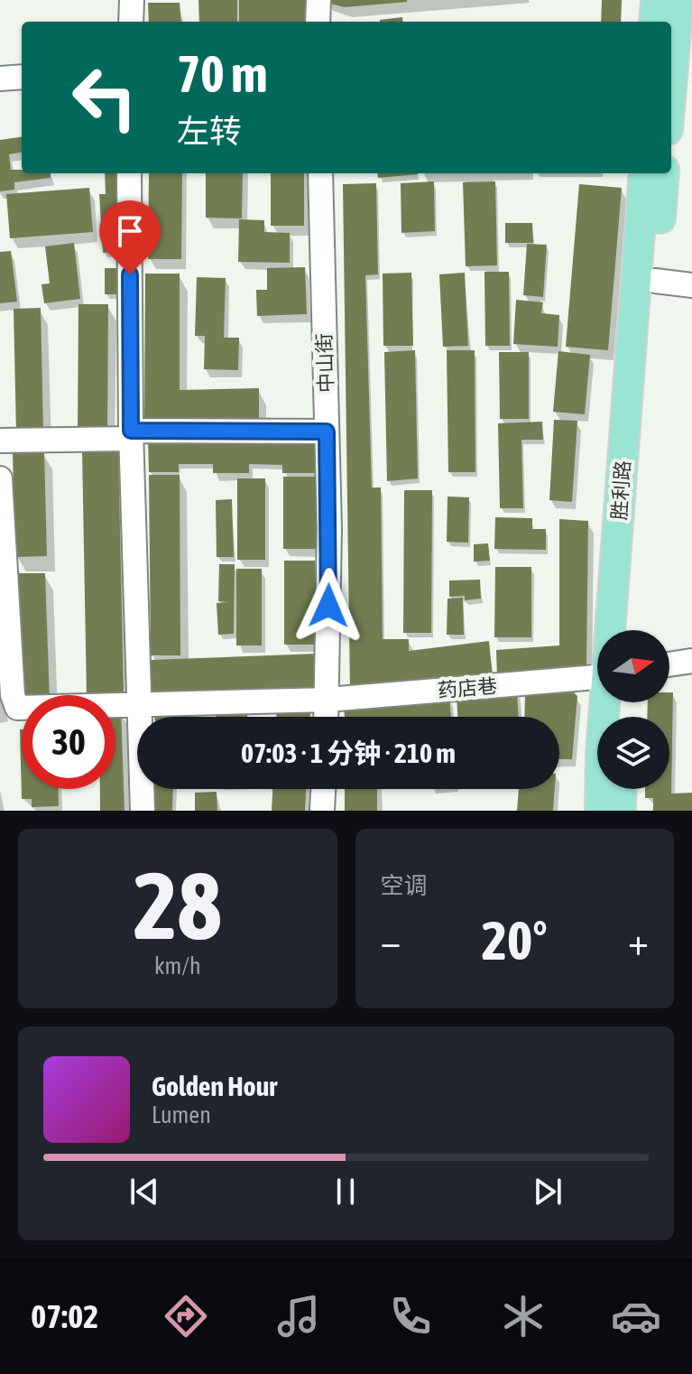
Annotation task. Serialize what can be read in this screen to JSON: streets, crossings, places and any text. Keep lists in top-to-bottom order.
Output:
{
  "streets": {
    "main road": ["胜利路"],
    "street": ["中山街", "药店巷"]
  },
  "crossings": [
    ["中山街", "药店巷"]
  ],
  "north": "right",
  "page": {
    "turn": ["70 m", "左转"],
    "limit": "30",
    "trip": "07:03 · 1 分钟 · 210 m",
    "tile": [
      ["28", "km/h"],
      "空调"
    ],
    "heat": ["−", "20°", "+"],
    "song": ["Golden Hour", "Lumen"],
    "tabs": "07:02"
  }
}
